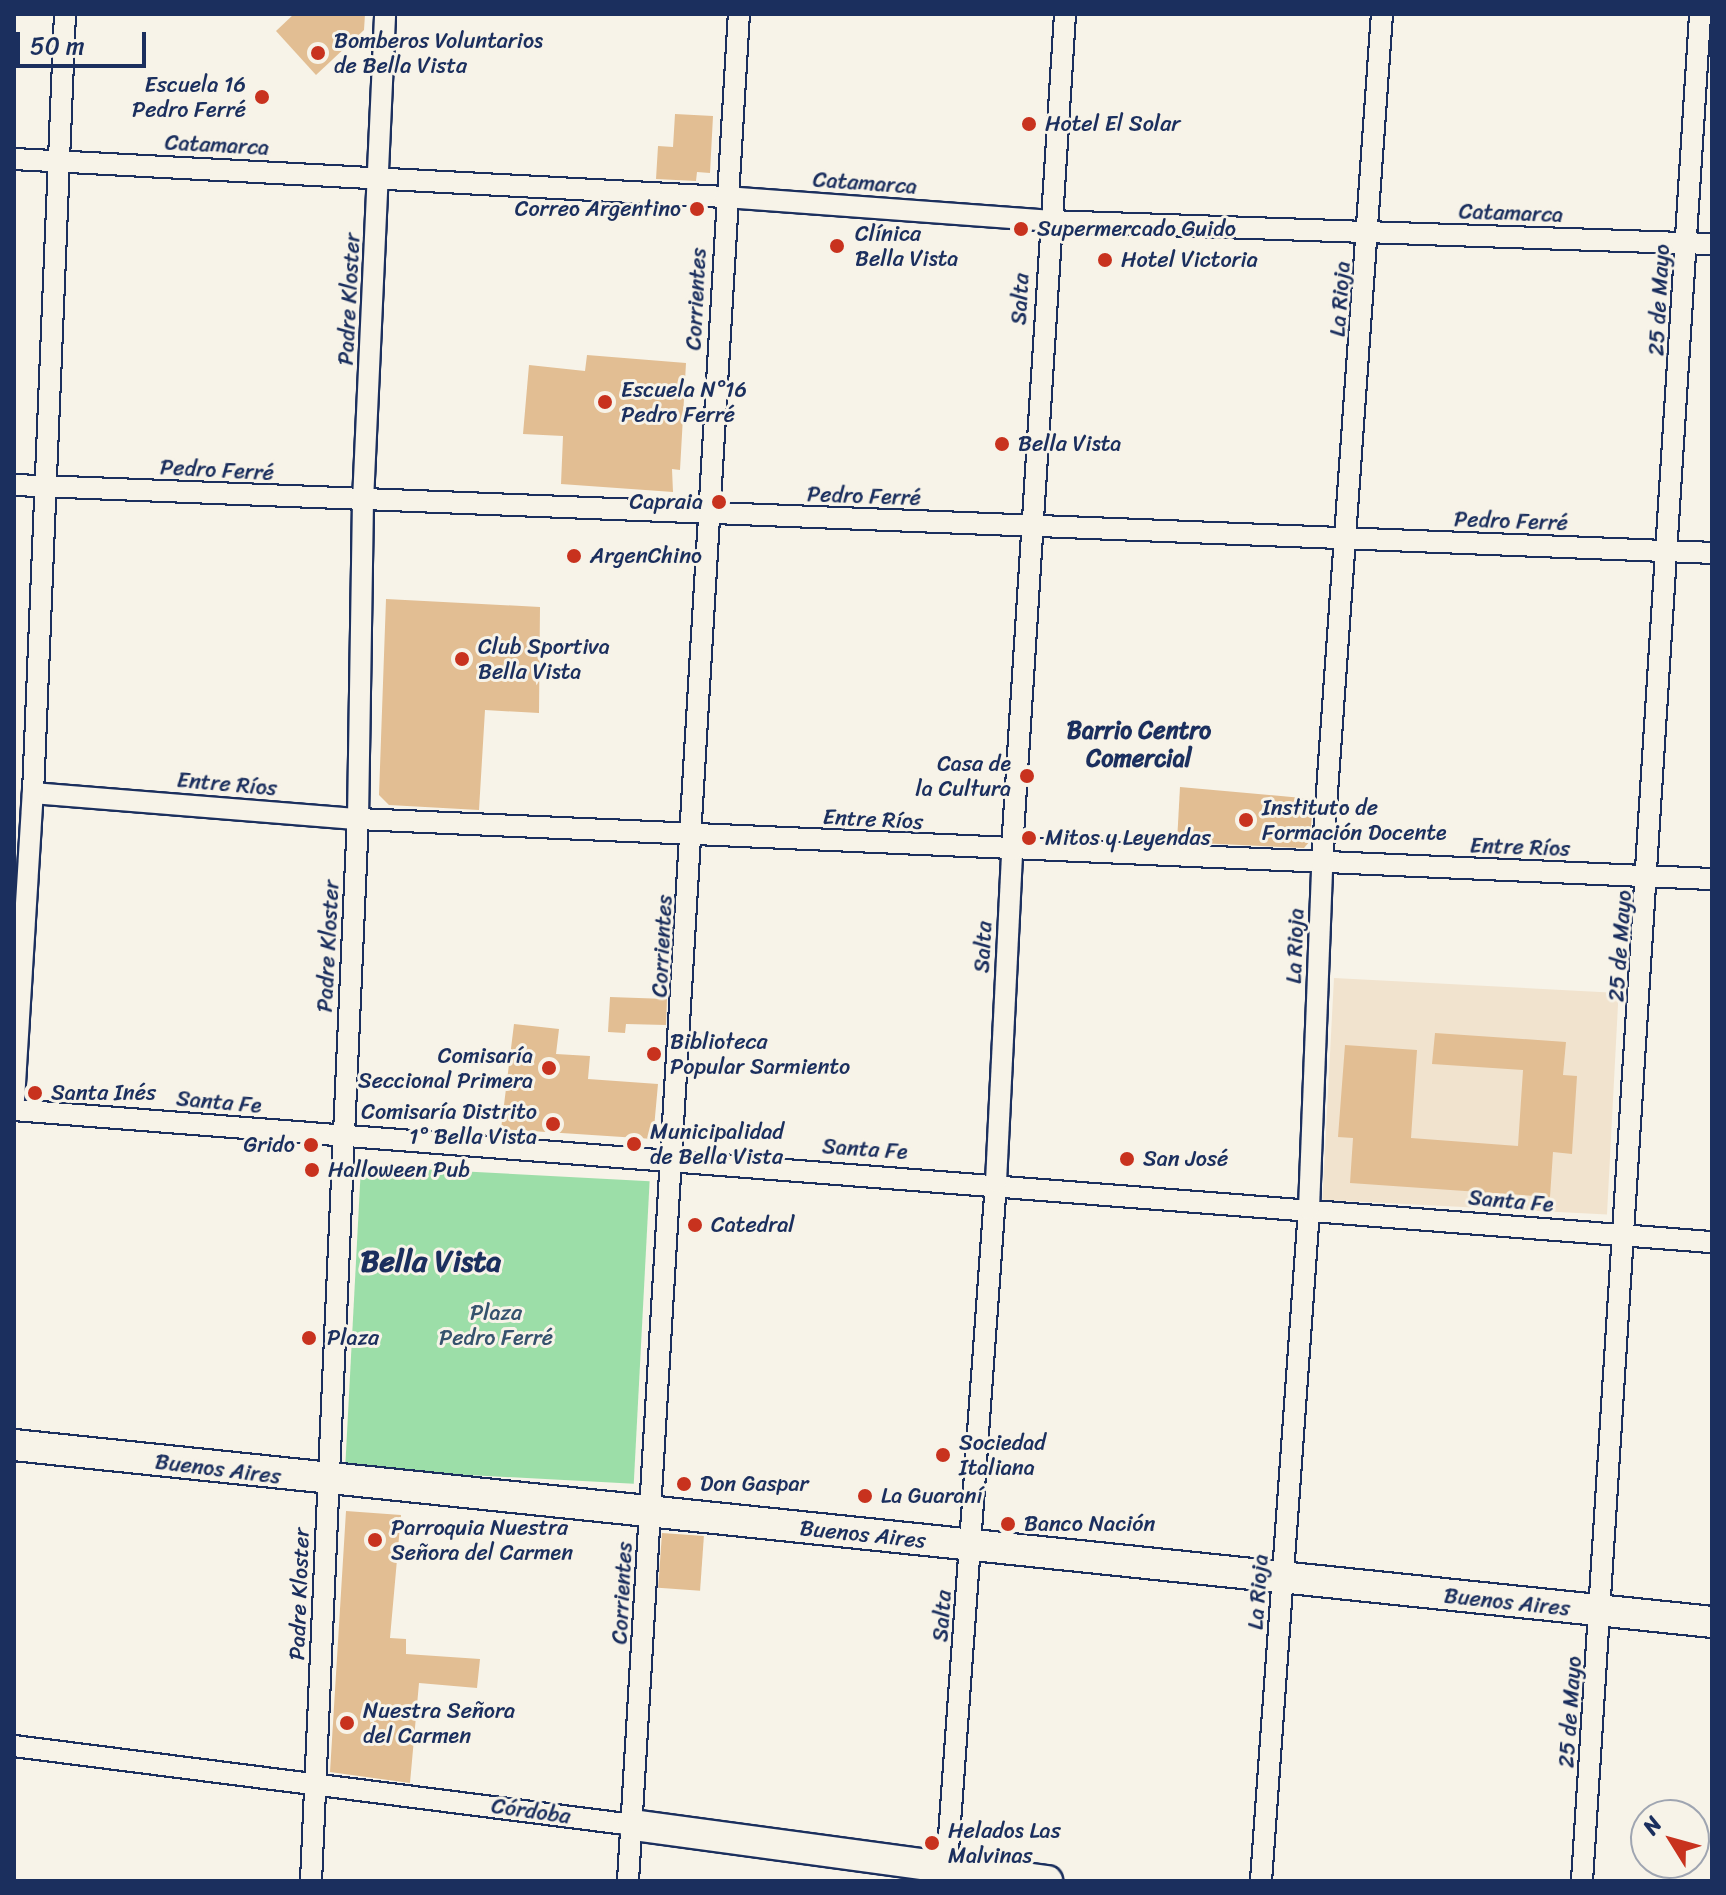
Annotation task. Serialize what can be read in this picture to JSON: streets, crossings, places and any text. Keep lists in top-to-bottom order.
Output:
{
  "streets": {
    "street": [
      "Catamarca",
      "Padre Kloster",
      "Corrientes",
      "Salta",
      "La Rioja",
      "25 de Mayo",
      "Pedro Ferré",
      "Entre Ríos",
      "Santa Fe",
      "Buenos Aires",
      "Córdoba"
    ]
  },
  "crossings": [
    ["Catamarca", "Padre Kloster"],
    ["Catamarca", "Corrientes"],
    ["Catamarca", "Salta"],
    ["Catamarca", "La Rioja"],
    ["Catamarca", "25 de Mayo"],
    ["Padre Kloster", "Pedro Ferré"],
    ["Padre Kloster", "Entre Ríos"],
    ["Padre Kloster", "Santa Fe"],
    ["Padre Kloster", "Buenos Aires"],
    ["Padre Kloster", "Córdoba"],
    ["Corrientes", "Pedro Ferré"],
    ["Corrientes", "Entre Ríos"],
    ["Corrientes", "Santa Fe"],
    ["Corrientes", "Buenos Aires"],
    ["Corrientes", "Córdoba"],
    ["Salta", "Pedro Ferré"],
    ["Salta", "Entre Ríos"],
    ["Salta", "Santa Fe"],
    ["Salta", "Buenos Aires"],
    ["Salta", "Córdoba"],
    ["La Rioja", "Pedro Ferré"],
    ["La Rioja", "Entre Ríos"],
    ["La Rioja", "Santa Fe"],
    ["La Rioja", "Buenos Aires"],
    ["25 de Mayo", "Pedro Ferré"],
    ["25 de Mayo", "Entre Ríos"],
    ["25 de Mayo", "Santa Fe"],
    ["25 de Mayo", "Buenos Aires"]
  ],
  "districts": ["Barrio Centro Comercial", "Bella Vista"],
  "parks": ["Plaza Pedro Ferré"],
  "places": [
    "Bomberos Voluntarios de Bella Vista",
    "Escuela 16 Pedro Ferré",
    "Hotel El Solar",
    "Correo Argentino",
    "Supermercado Guido",
    "Clínica Bella Vista",
    "Hotel Victoria",
    "Escuela N°16 Pedro Ferré",
    "Bella Vista",
    "Capraia",
    "ArgenChino",
    "Club Sportiva Bella Vista",
    "Casa de la Cultura",
    "Instituto de Formación Docente",
    "Mitos y Leyendas",
    "Biblioteca Popular Sarmiento",
    "Comisaría Seccional Primera",
    "Santa Inés",
    "Comisaría Distrito 1° Bella Vista",
    "Municipalidad de Bella Vista",
    "Grido",
    "San José",
    "Halloween Pub",
    "Catedral",
    "Plaza",
    "Sociedad Italiana",
    "Don Gaspar",
    "La Guaraní",
    "Banco Nación",
    "Parroquia Nuestra Señora del Carmen",
    "Nuestra Señora del Carmen",
    "Helados Las Malvinas"
  ],
  "scale_bar": "50 m",
  "north": "top left"
}
